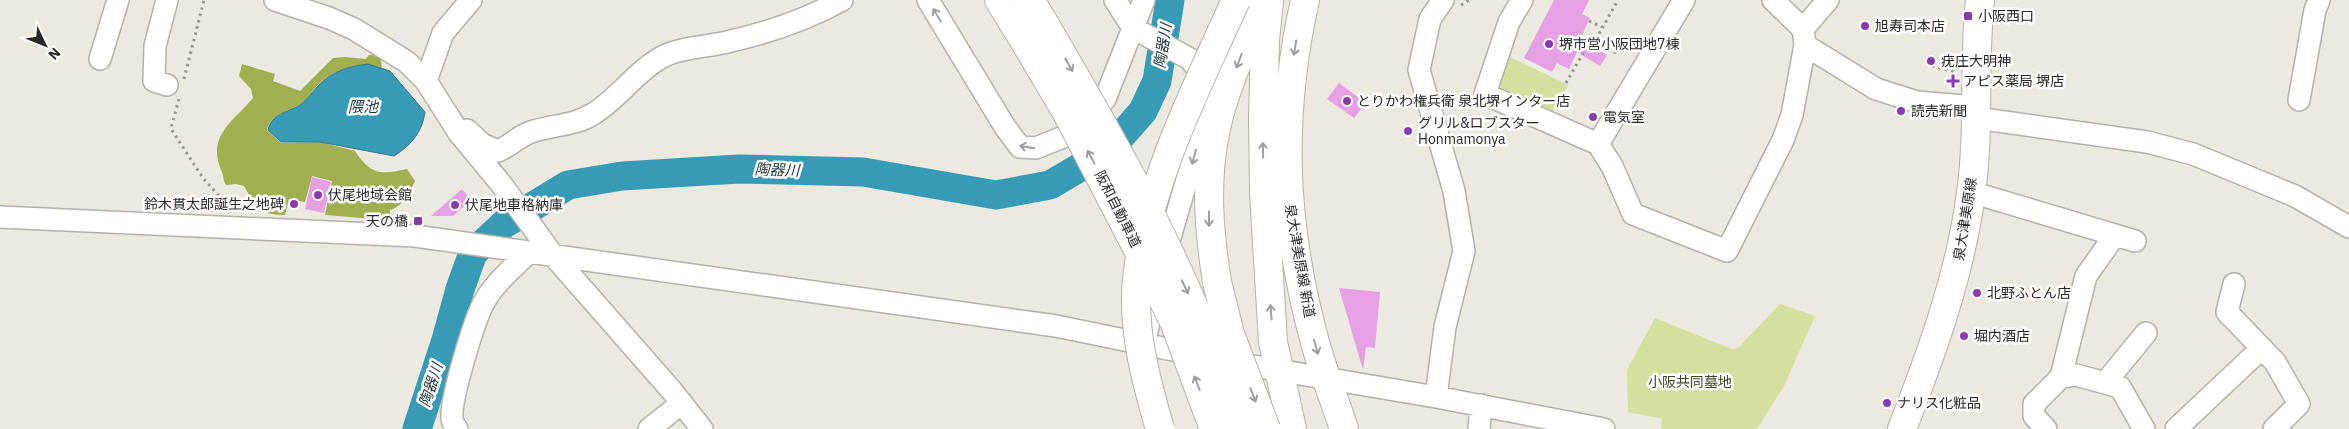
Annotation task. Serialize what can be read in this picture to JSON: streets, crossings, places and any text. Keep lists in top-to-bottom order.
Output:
{
  "streets": {
    "main road": ["阪和自動車道", "泉大津美原線", "泉大津美原線 新道"]
  },
  "water": ["陶器川", "隈池"],
  "parks": ["小阪共同墓地"],
  "places": {
    "transit": ["小阪西口", "天の橋"],
    "other": [
      "旭寿司本店",
      "堺市営小阪団地7棟",
      "疣庄大明神",
      "とりかわ権兵衛 泉北堺インター店",
      "読売新聞",
      "電気室",
      "グリル&ロブスター Honmamonya",
      "伏尾地域会館",
      "鈴木貫太郎誕生之地碑",
      "伏尾地車格納庫",
      "北野ふとん店",
      "堀内酒店",
      "ナリス化粧品"
    ],
    "health": ["アピス薬局 堺店"]
  },
  "north": "bottom right"
}
